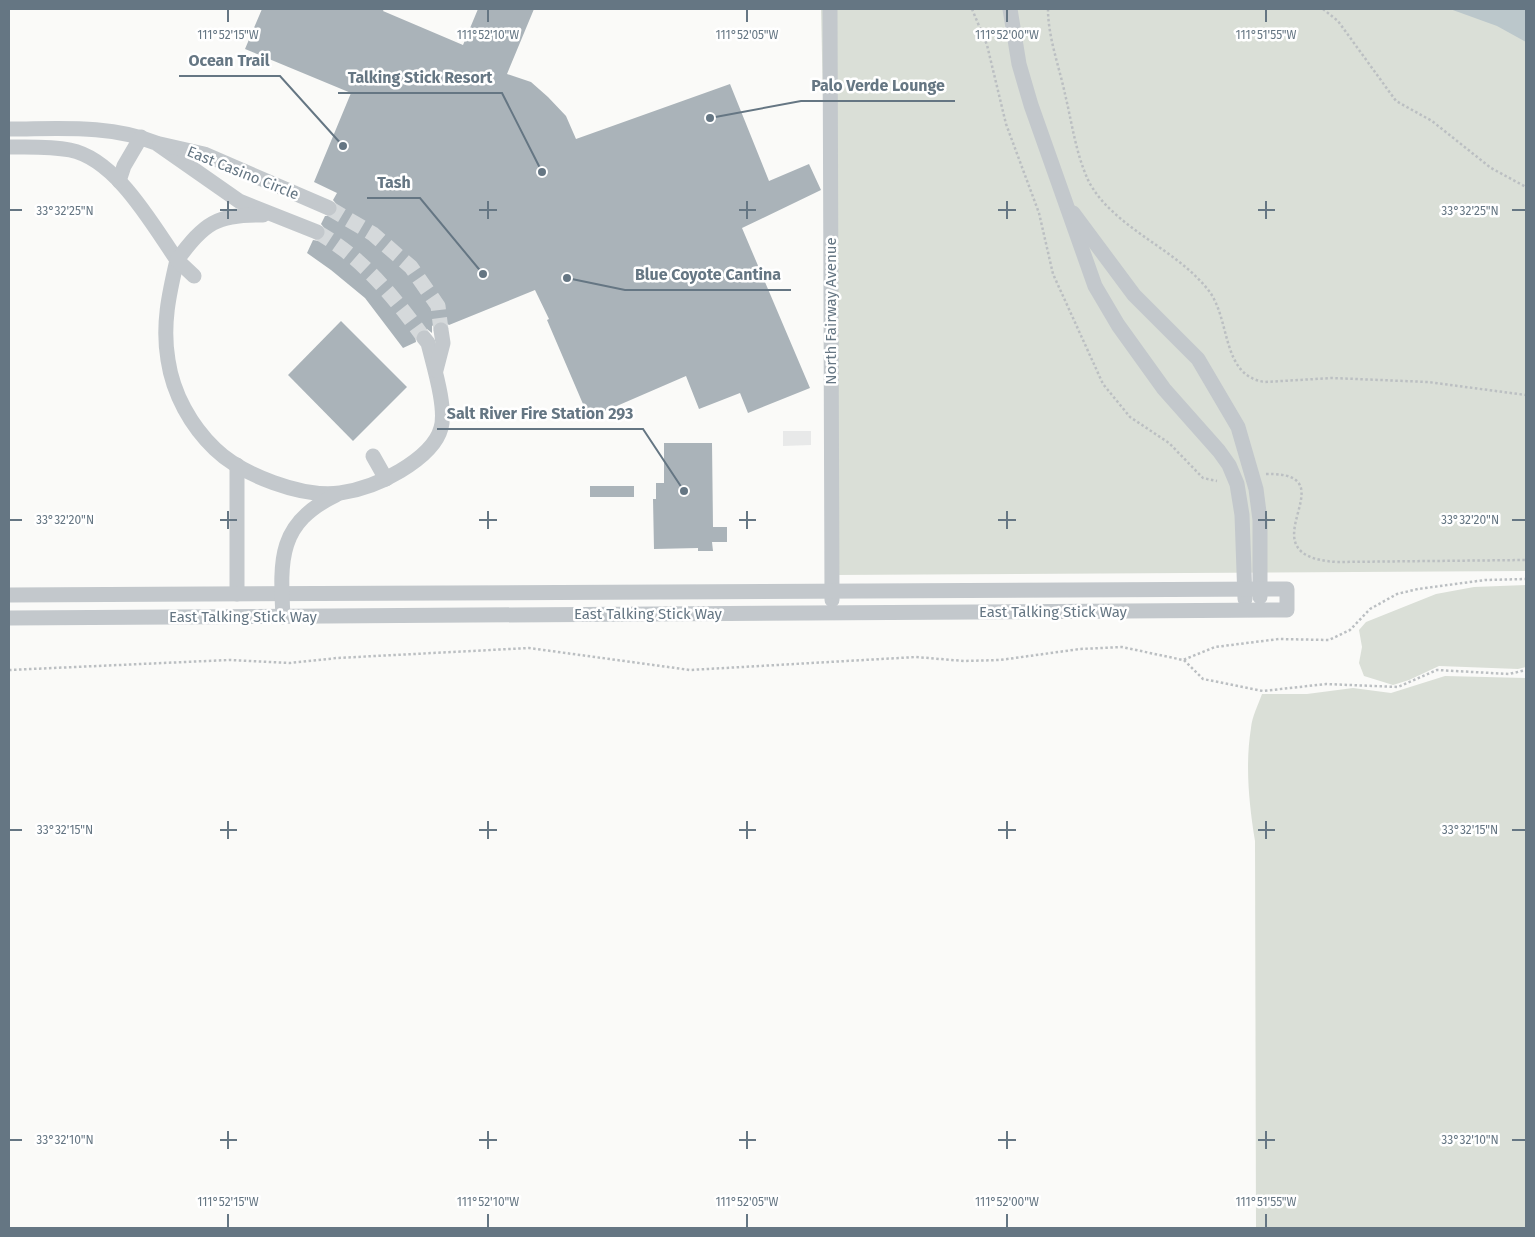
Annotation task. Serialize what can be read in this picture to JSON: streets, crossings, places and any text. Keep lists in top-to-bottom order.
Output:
{
  "streets": {
    "street": ["East Casino Circle", "North Fairway Avenue", "East Talking Stick Way"]
  },
  "crossings": [
    ["North Fairway Avenue", "East Talking Stick Way"]
  ],
  "places": [
    "Palo Verde Lounge",
    "Ocean Trail",
    "Talking Stick Resort",
    "Tash",
    "Blue Coyote Cantina",
    "Salt River Fire Station 293"
  ],
  "coordinates": [
    "111°52'15\"W",
    "111°52'10\"W",
    "111°52'05\"W",
    "111°52'00\"W",
    "111°51'55\"W",
    "33°32'25\"N",
    "33°32'20\"N",
    "33°32'15\"N",
    "33°32'10\"N"
  ]
}
